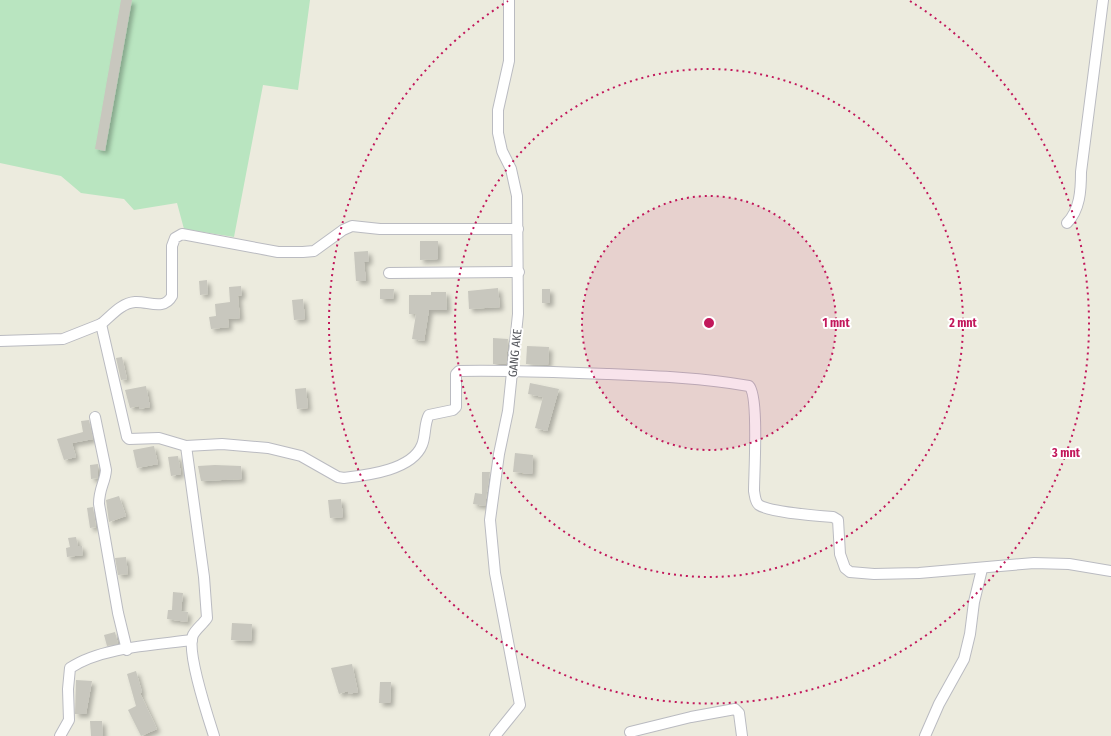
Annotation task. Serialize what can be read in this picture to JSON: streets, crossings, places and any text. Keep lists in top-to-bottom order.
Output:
{
  "streets": {
    "street": ["GANG AKE"]
  },
  "rings": ["1 mnt", "2 mnt", "3 mnt"]
}
